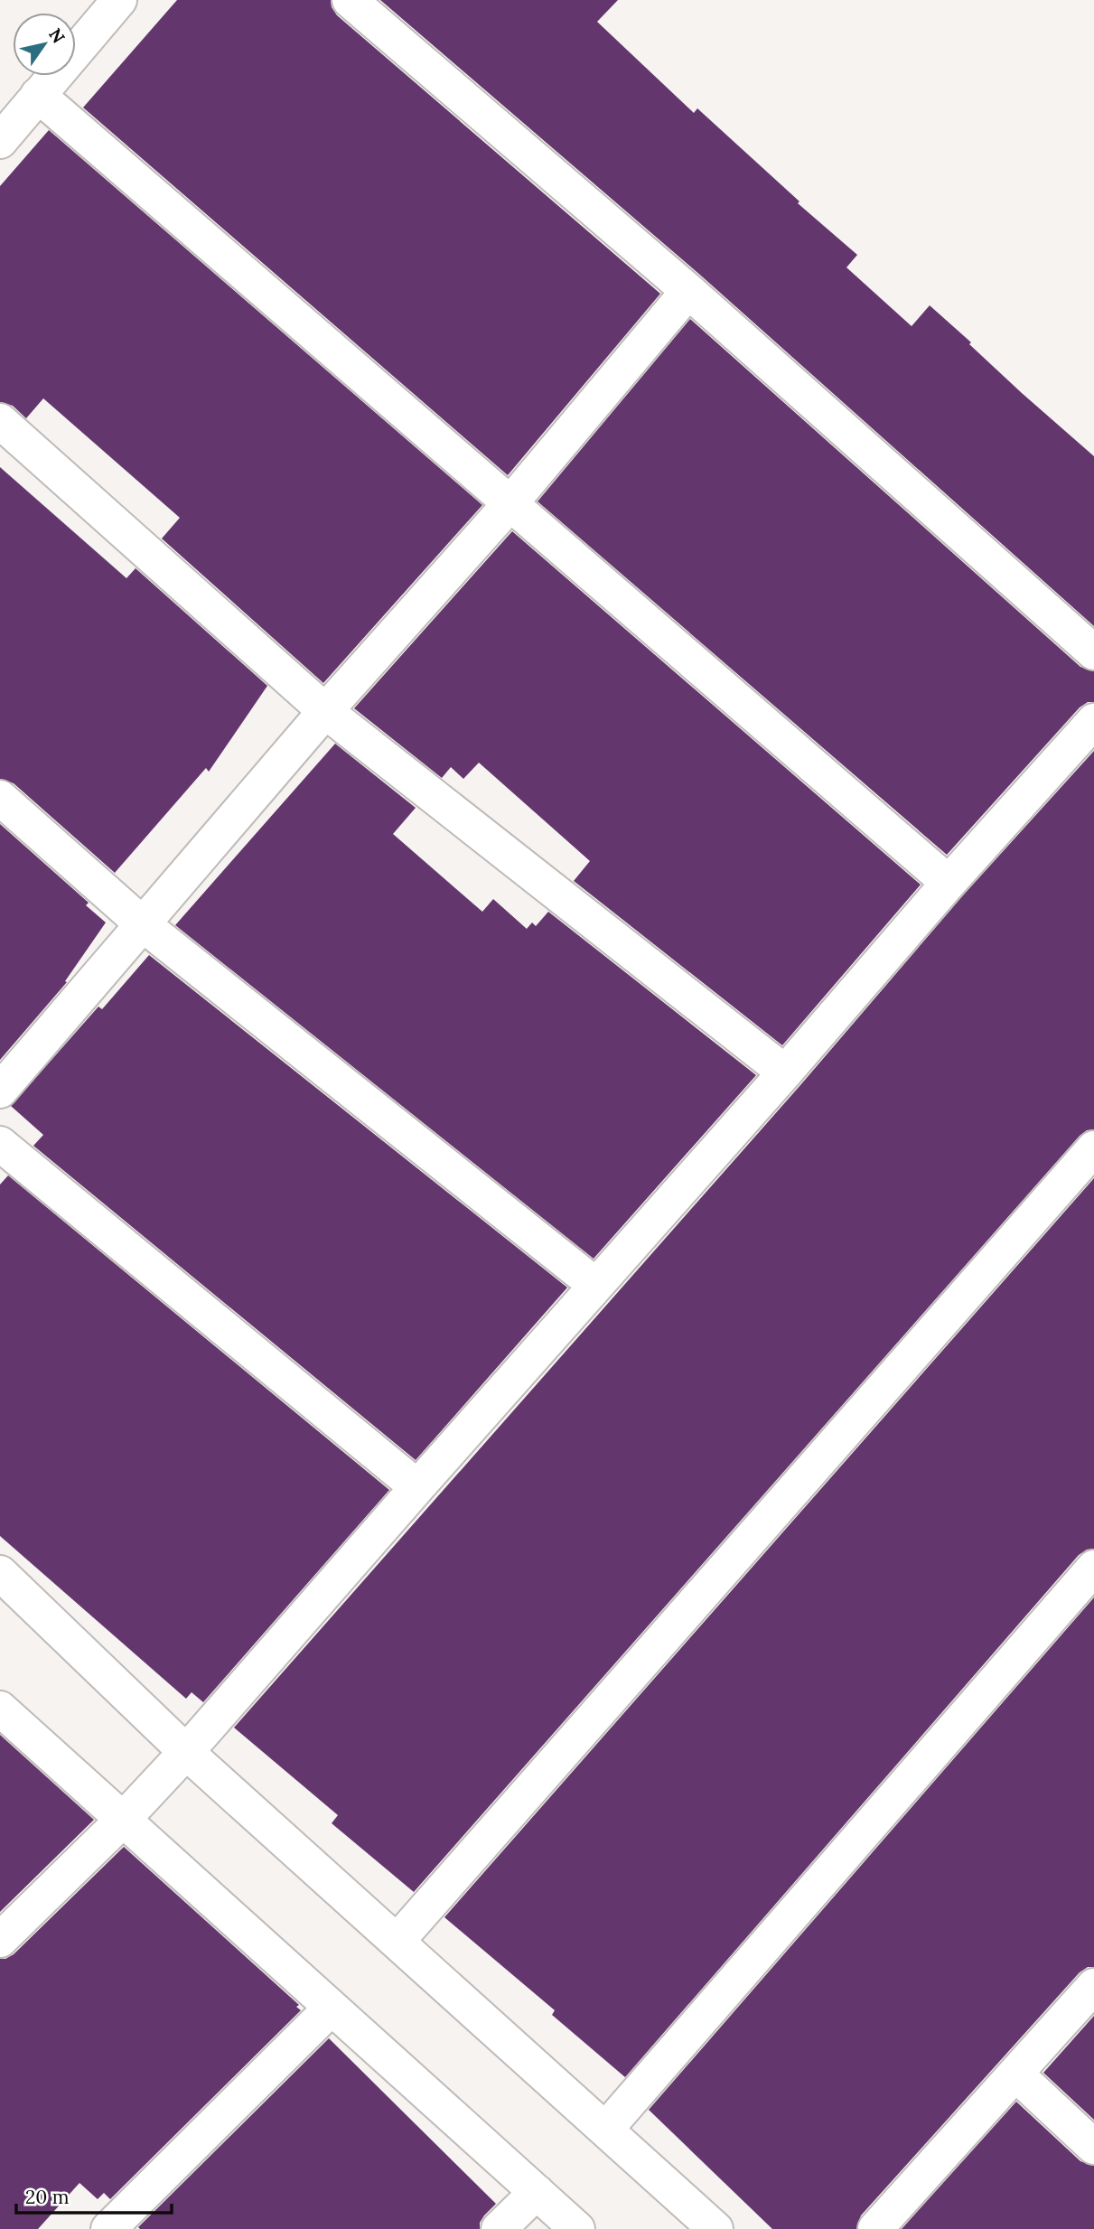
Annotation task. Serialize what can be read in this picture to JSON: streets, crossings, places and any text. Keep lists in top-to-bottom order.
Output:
{
  "scale_bar": "20 m",
  "north": "top right"
}
